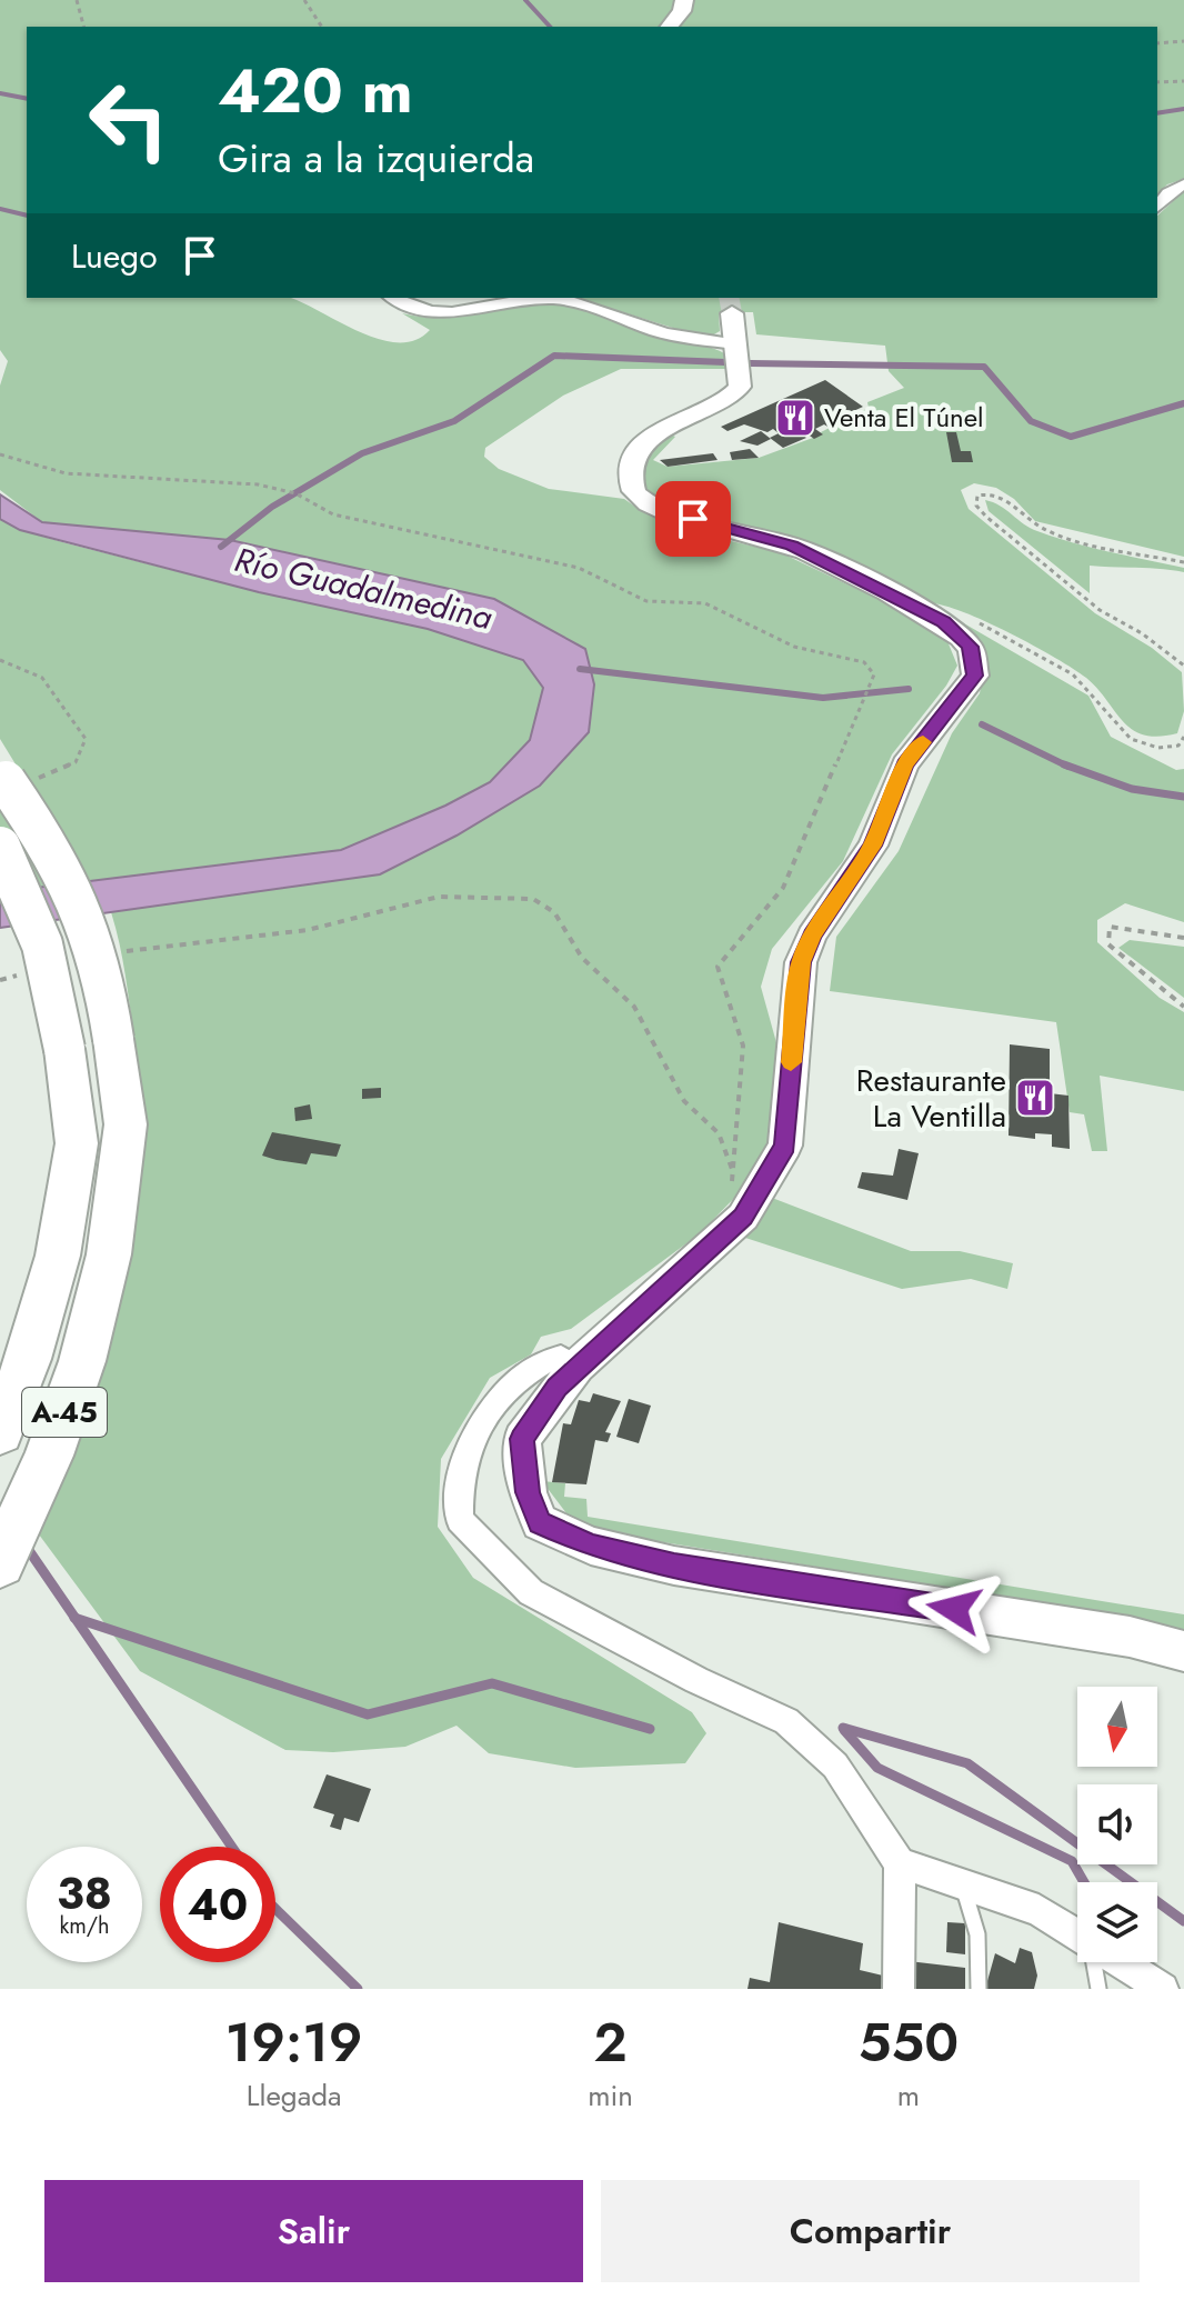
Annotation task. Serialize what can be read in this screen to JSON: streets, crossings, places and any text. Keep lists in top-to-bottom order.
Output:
{
  "streets": {
    "highway": ["A-45"]
  },
  "water": ["Río Guadalmedina"],
  "places": {
    "restaurant": ["Venta El Túnel", "Restaurante La Ventilla"]
  },
  "north": "bottom",
  "page": {
    "turn": ["420 m", "Gira a la izquierda"],
    "then": "Luego",
    "speed": "38 km/h",
    "limit": "40",
    "eta": [
      "19:19",
      "Llegada",
      "2",
      "min",
      "550",
      "m"
    ],
    "buttons": ["Salir", "Compartir"]
  }
}
